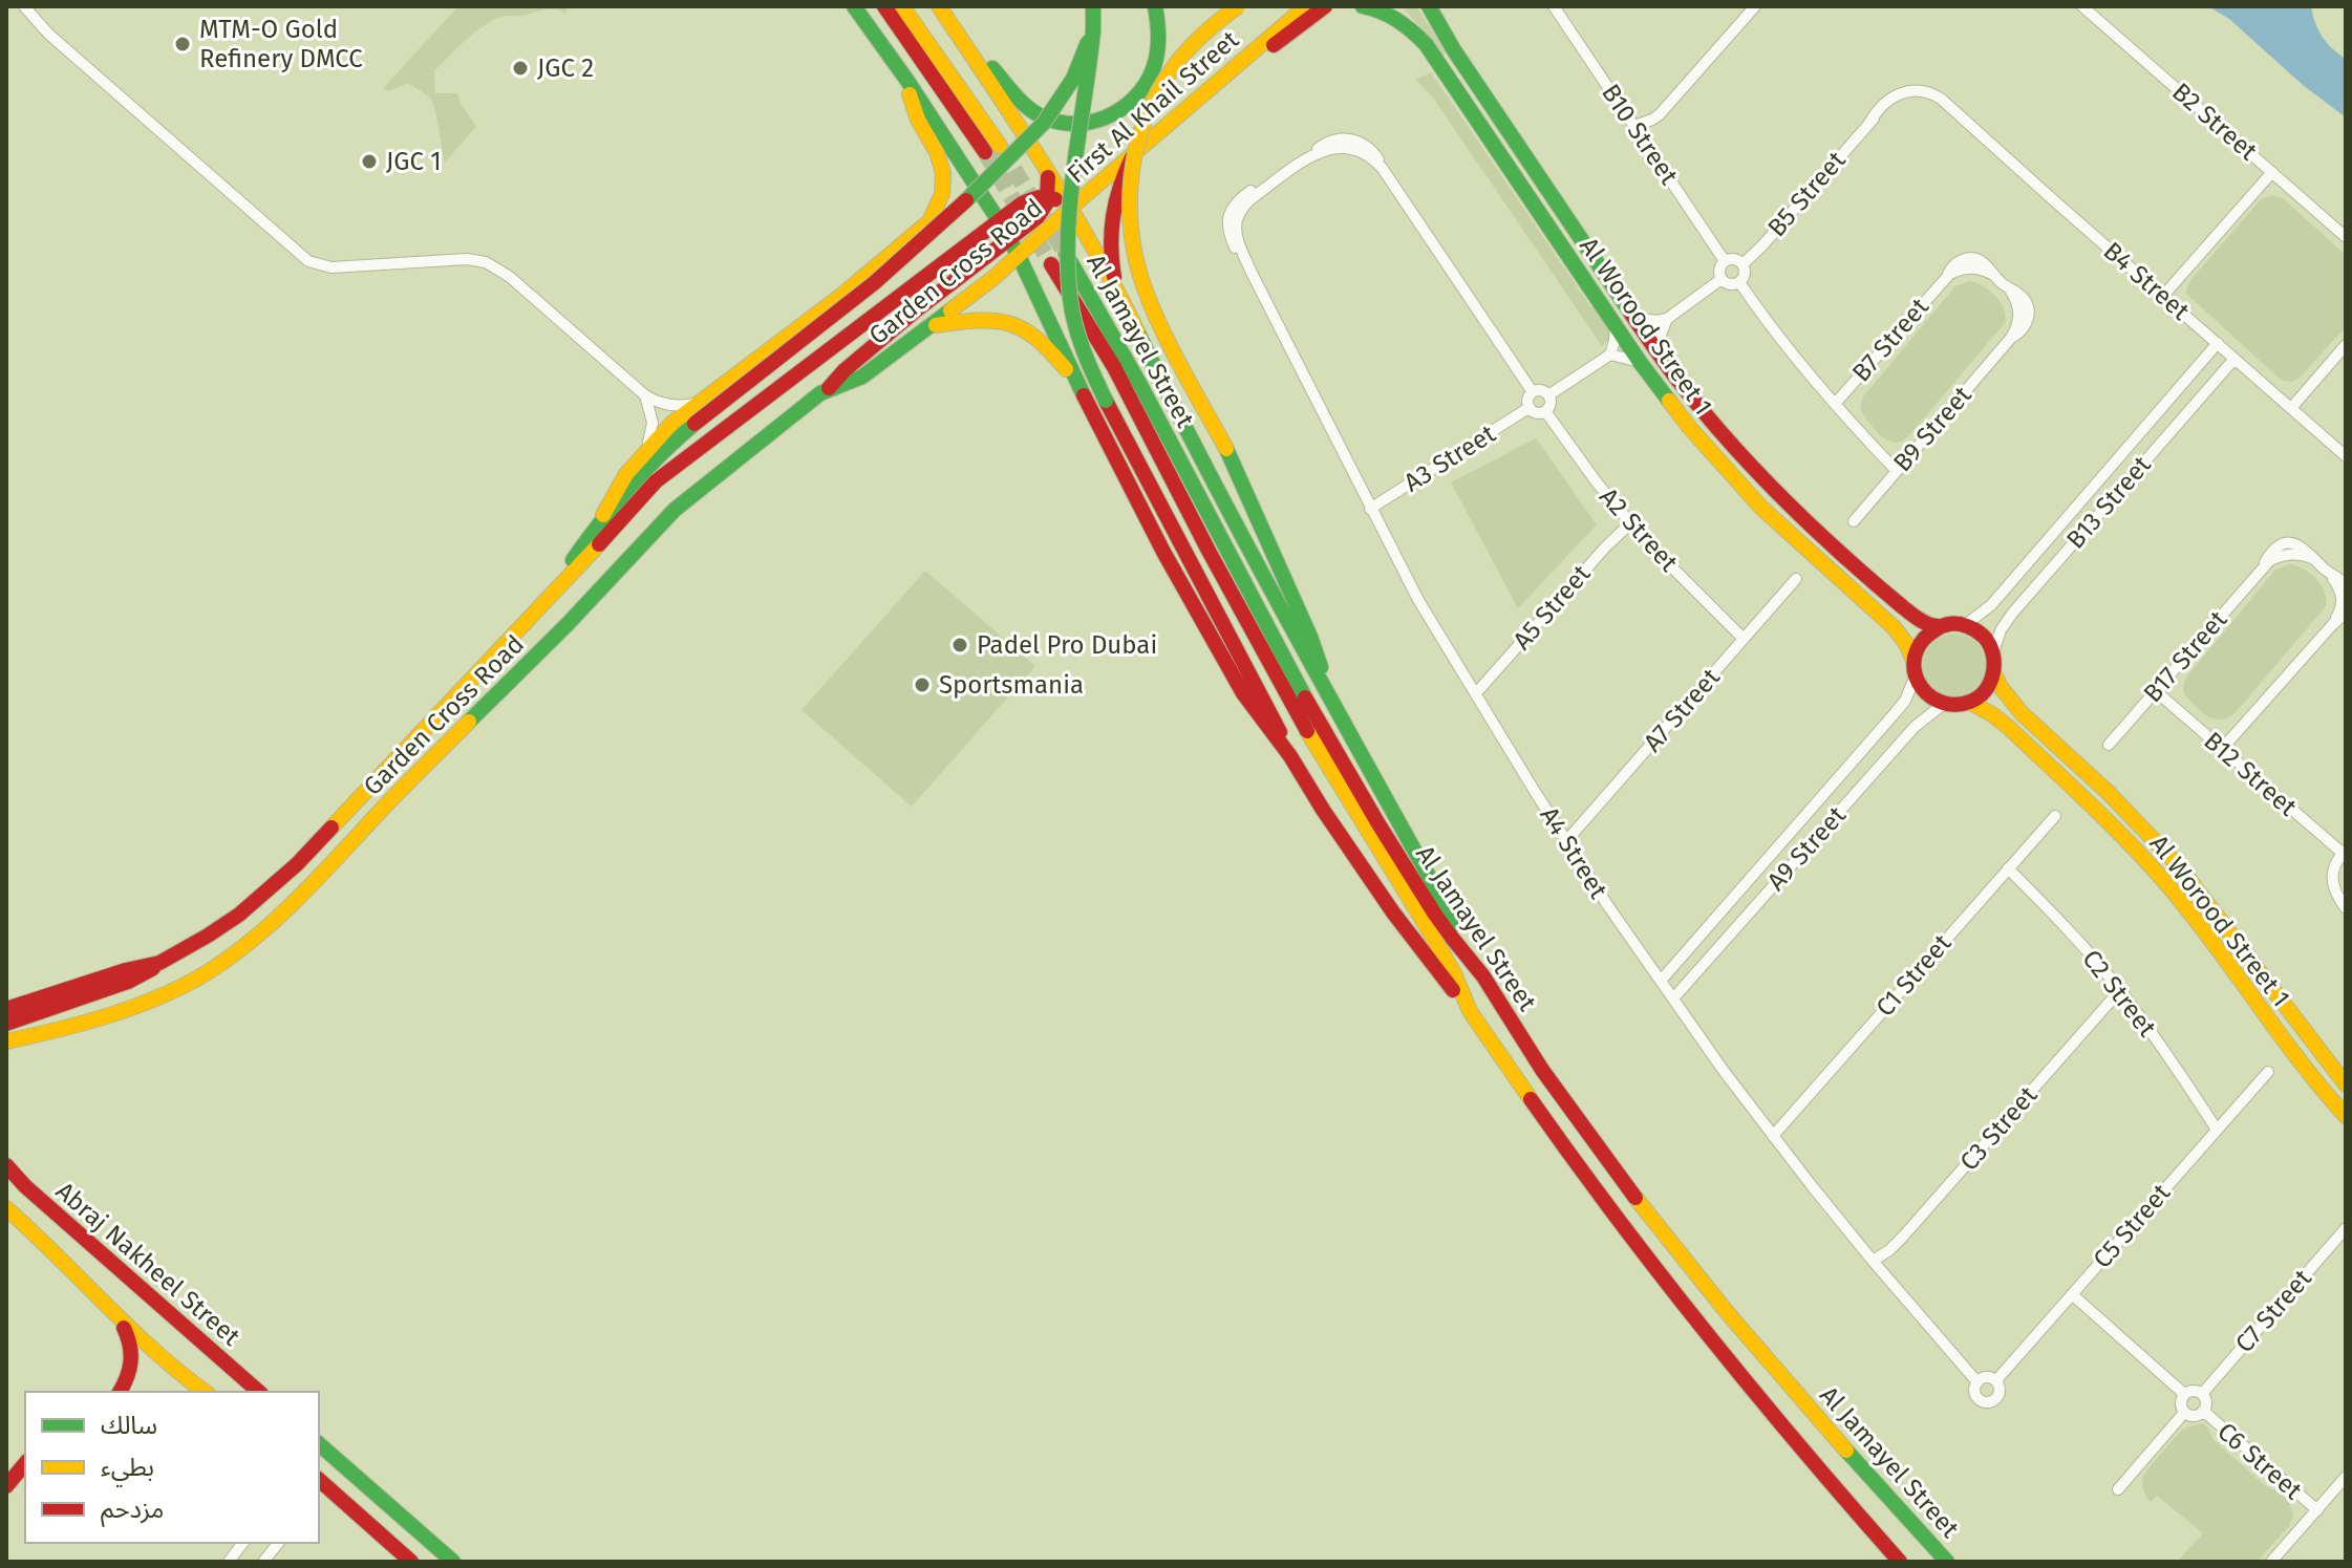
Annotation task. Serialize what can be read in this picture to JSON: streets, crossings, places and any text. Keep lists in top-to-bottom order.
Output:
{
  "streets": {
    "main road": [
      "First Al Khail Street",
      "Garden Cross Road",
      "Al Worood Street 1",
      "Al Jamayel Street",
      "Abraj Nakheel Street"
    ],
    "street": [
      "B2 Street",
      "B10 Street",
      "B5 Street",
      "B4 Street",
      "B7 Street",
      "B9 Street",
      "A3 Street",
      "B13 Street",
      "A2 Street",
      "A5 Street",
      "B17 Street",
      "A7 Street",
      "B12 Street",
      "A9 Street",
      "A4 Street",
      "C1 Street",
      "C2 Street",
      "C3 Street",
      "C5 Street",
      "C7 Street",
      "C6 Street"
    ]
  },
  "crossings": [
    ["First Al Khail Street", "Garden Cross Road"],
    ["B10 Street", "B5 Street"],
    ["B5 Street", "B4 Street"],
    ["B4 Street", "B13 Street"],
    ["Al Worood Street 1", "B13 Street"],
    ["Al Worood Street 1", "A9 Street"],
    ["B7 Street", "B9 Street"],
    ["A3 Street", "A2 Street"],
    ["A3 Street", "A4 Street"],
    ["B13 Street", "A9 Street"],
    ["A2 Street", "A5 Street"],
    ["A2 Street", "A7 Street"],
    ["A2 Street", "A4 Street"],
    ["A5 Street", "A4 Street"],
    ["B17 Street", "B12 Street"],
    ["A7 Street", "A4 Street"],
    ["A9 Street", "A4 Street"],
    ["A4 Street", "C1 Street"],
    ["A4 Street", "C3 Street"],
    ["A4 Street", "C5 Street"],
    ["C1 Street", "C2 Street"],
    ["C2 Street", "C3 Street"],
    ["C2 Street", "C5 Street"],
    ["C7 Street", "C6 Street"]
  ],
  "places": [
    "MTM-O Gold Refinery DMCC",
    "JGC 2",
    "JGC 1",
    "Padel Pro Dubai",
    "Sportsmania"
  ],
  "legend": ["سالك", "بطيء", "مزدحم"]
}
